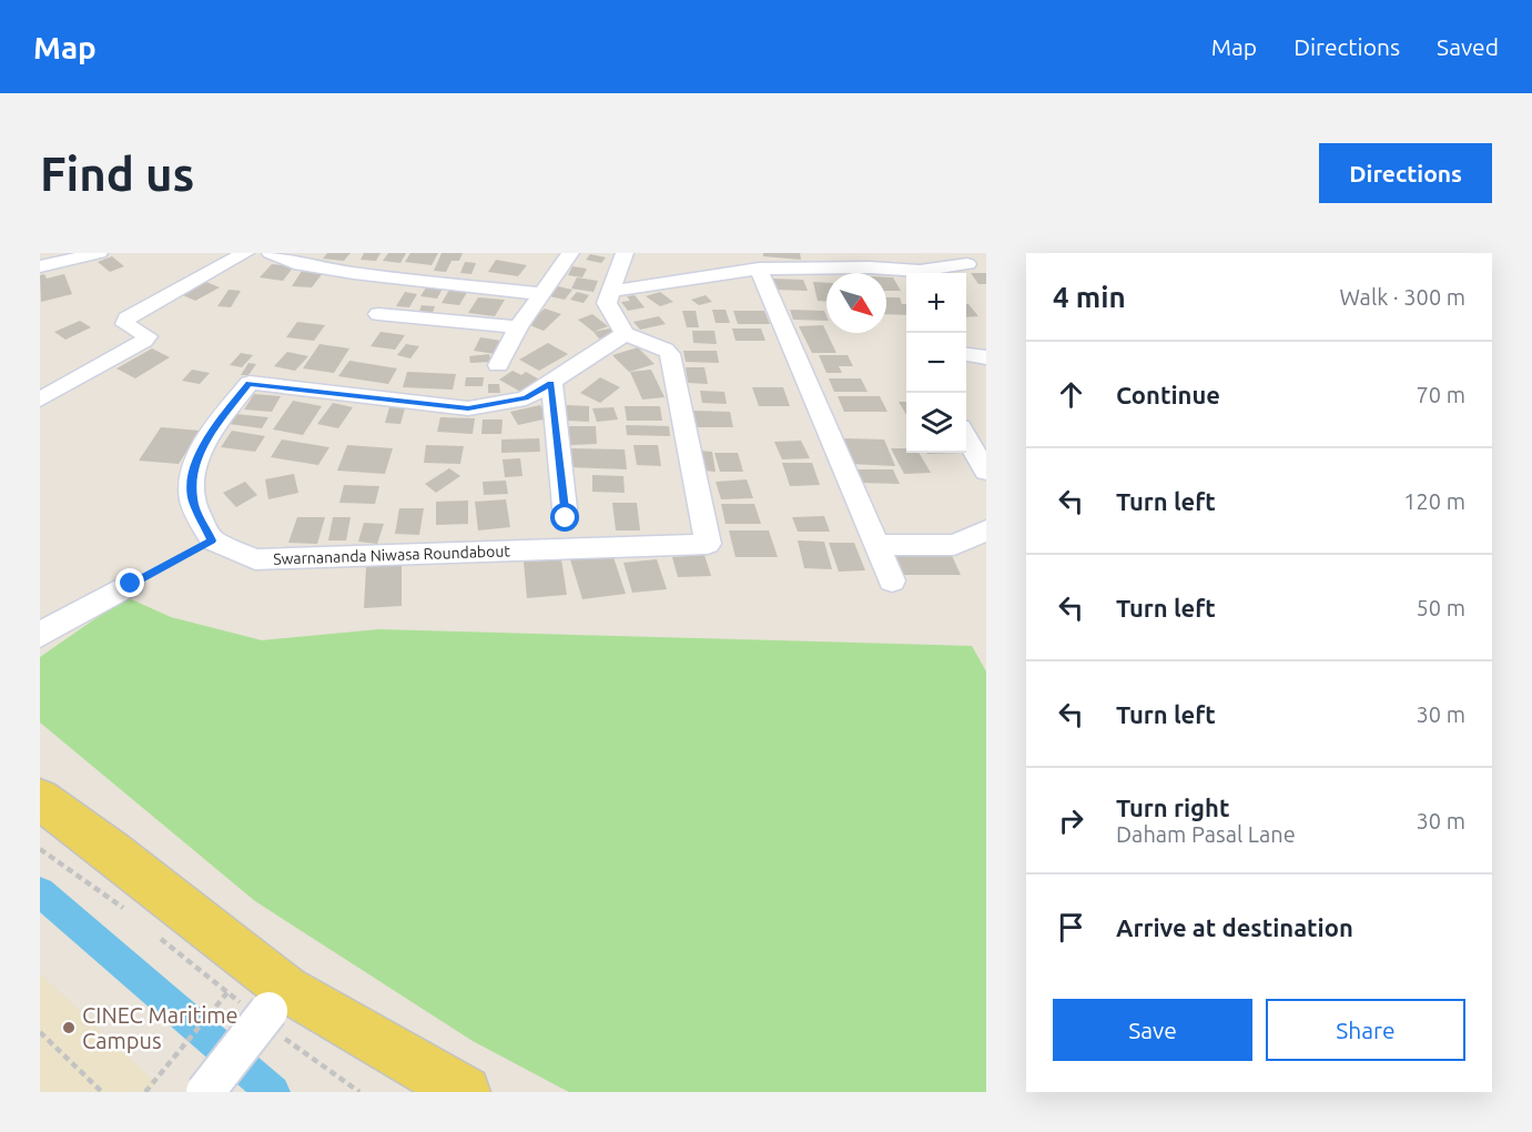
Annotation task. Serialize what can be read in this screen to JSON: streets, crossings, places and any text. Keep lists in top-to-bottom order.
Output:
{
  "streets": {
    "street": ["Swarnananda Niwasa Roundabout"]
  },
  "places": ["CINEC Maritime Campus"],
  "north": "bottom right",
  "page": {
    "header": "Map",
    "nav": ["Map", "Directions", "Saved"],
    "buttons": [
      "Directions",
      ["Save", "Share"]
    ],
    "title": "Find us",
    "heading": ["4 min", "Walk · 300 m"],
    "map_buttons": ["+", "−"],
    "list": [
      ["Continue", "70 m"],
      ["Turn left", "120 m"],
      ["Turn left", "50 m"],
      ["Turn left", "30 m"],
      ["Turn right", "Daham Pasal Lane", "30 m"],
      "Arrive at destination"
    ]
  }
}
